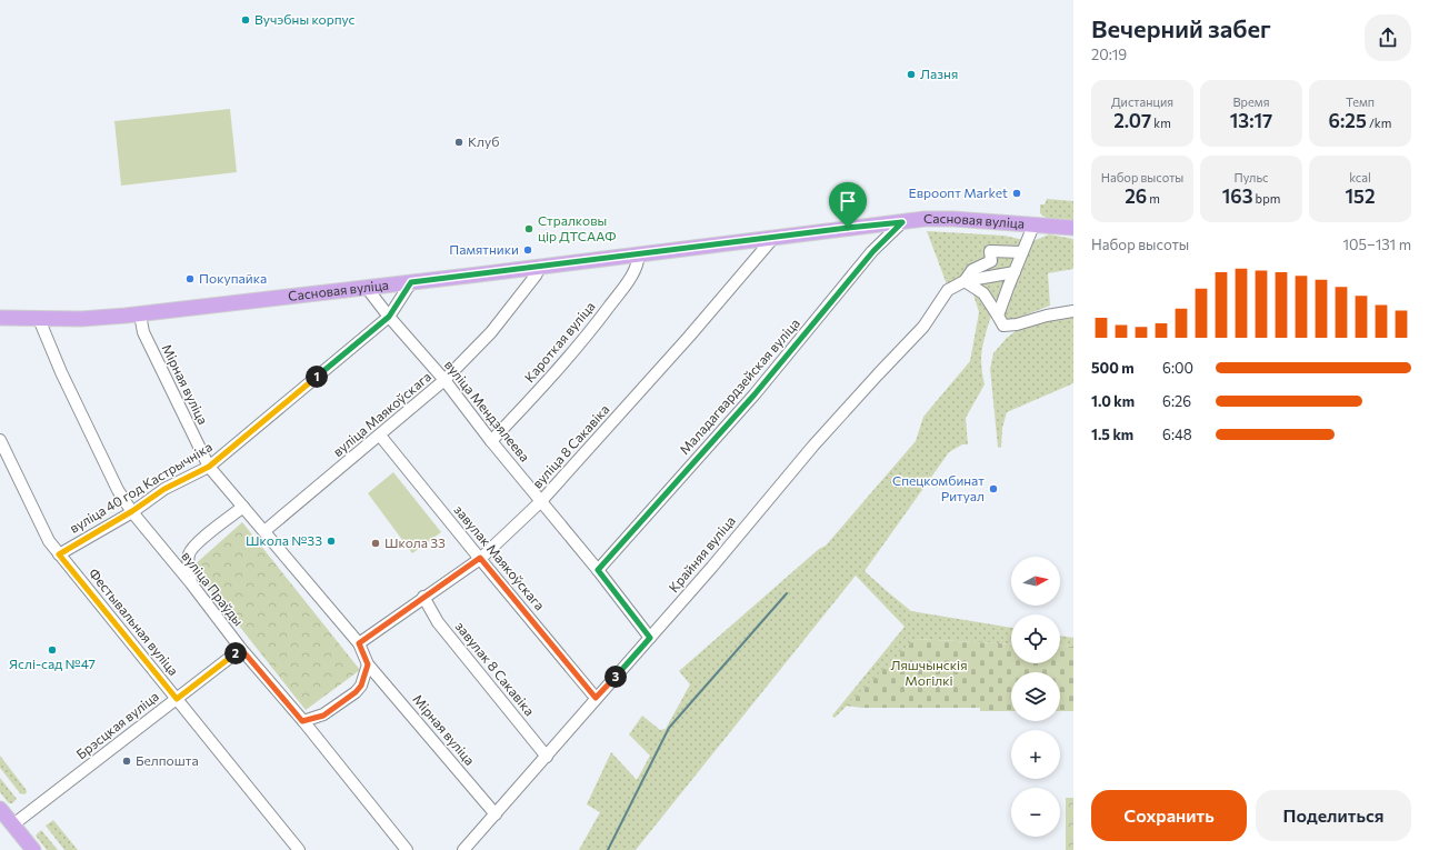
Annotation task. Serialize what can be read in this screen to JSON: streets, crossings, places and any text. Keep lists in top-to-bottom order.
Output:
{
  "streets": {
    "main road": ["Сасновая вуліца"],
    "street": [
      "Кароткая вуліца",
      "Мірная вуліца",
      "Маладагвардзейская вуліца",
      "вуліца Мендзялеева",
      "вуліца Маякоўскага",
      "вуліца 8 Сакавіка",
      "вуліца 40 год Кастрычніка",
      "Крайняя вуліца",
      "завулак Маякоўскага",
      "вуліца Праўды",
      "Фестывальная вуліца",
      "завулак 8 Сакавіка",
      "Брэсцкая вуліца"
    ]
  },
  "crossings": [
    ["Сасновая вуліца", "Кароткая вуліца"],
    ["Сасновая вуліца", "Мірная вуліца"],
    ["Сасновая вуліца", "Маладагвардзейская вуліца"],
    ["Сасновая вуліца", "вуліца Мендзялеева"],
    ["Сасновая вуліца", "вуліца Маякоўскага"],
    ["Сасновая вуліца", "вуліца 8 Сакавіка"],
    ["Сасновая вуліца", "вуліца 40 год Кастрычніка"],
    ["Сасновая вуліца", "вуліца Праўды"],
    ["Кароткая вуліца", "вуліца Мендзялеева"],
    ["Мірная вуліца", "вуліца Маякоўскага"],
    ["Мірная вуліца", "вуліца 8 Сакавіка"],
    ["Мірная вуліца", "вуліца 40 год Кастрычніка"],
    ["Мірная вуліца", "Крайняя вуліца"],
    ["Маладагвардзейская вуліца", "вуліца Мендзялеева"],
    ["вуліца Мендзялеева", "вуліца Маякоўскага"],
    ["вуліца Мендзялеева", "вуліца 8 Сакавіка"],
    ["вуліца Мендзялеева", "вуліца 40 год Кастрычніка"],
    ["вуліца Мендзялеева", "Крайняя вуліца"],
    ["вуліца Маякоўскага", "завулак Маякоўскага"],
    ["вуліца 8 Сакавіка", "завулак Маякоўскага"],
    ["вуліца 8 Сакавіка", "завулак 8 Сакавіка"],
    ["вуліца 40 год Кастрычніка", "вуліца Праўды"],
    ["вуліца 40 год Кастрычніка", "Фестывальная вуліца"],
    ["Крайняя вуліца", "завулак Маякоўскага"],
    ["Крайняя вуліца", "завулак 8 Сакавіка"],
    ["вуліца Праўды", "Брэсцкая вуліца"],
    ["Фестывальная вуліца", "Брэсцкая вуліца"]
  ],
  "parks": ["Ляшчынскія Могілкі"],
  "places": [
    "Вучэбны корпус",
    "Лазня",
    "Клуб",
    "Евроопт Market",
    "Стралковы цір ДТСААФ",
    "Памятники",
    "Покупайка",
    "Спецкомбинат Ритуал",
    "Школа №33",
    "Школа 33",
    "Яслі-сад №47",
    "Белпошта"
  ],
  "north": "right",
  "page": {
    "heading": ["Вечерний забег", "20:19"],
    "stats": [
      ["Дистанция", "2.07 km"],
      ["Время", "13:17"],
      ["Темп", "6:25 /km"],
      ["Набор высоты", "26 m"],
      ["Пульс", "163 bpm"],
      ["kcal", "152"]
    ],
    "chart": ["Набор высоты", "105–131 m"],
    "list": [
      {
        "name": "500 m",
        "note": "6:00"
      },
      {
        "name": "1.0 km",
        "note": "6:26"
      },
      {
        "name": "1.5 km",
        "note": "6:48"
      }
    ],
    "pins": ["1", "2", "3"],
    "map_buttons": ["+", "−"],
    "buttons": ["Сохранить", "Поделиться"]
  }
}
